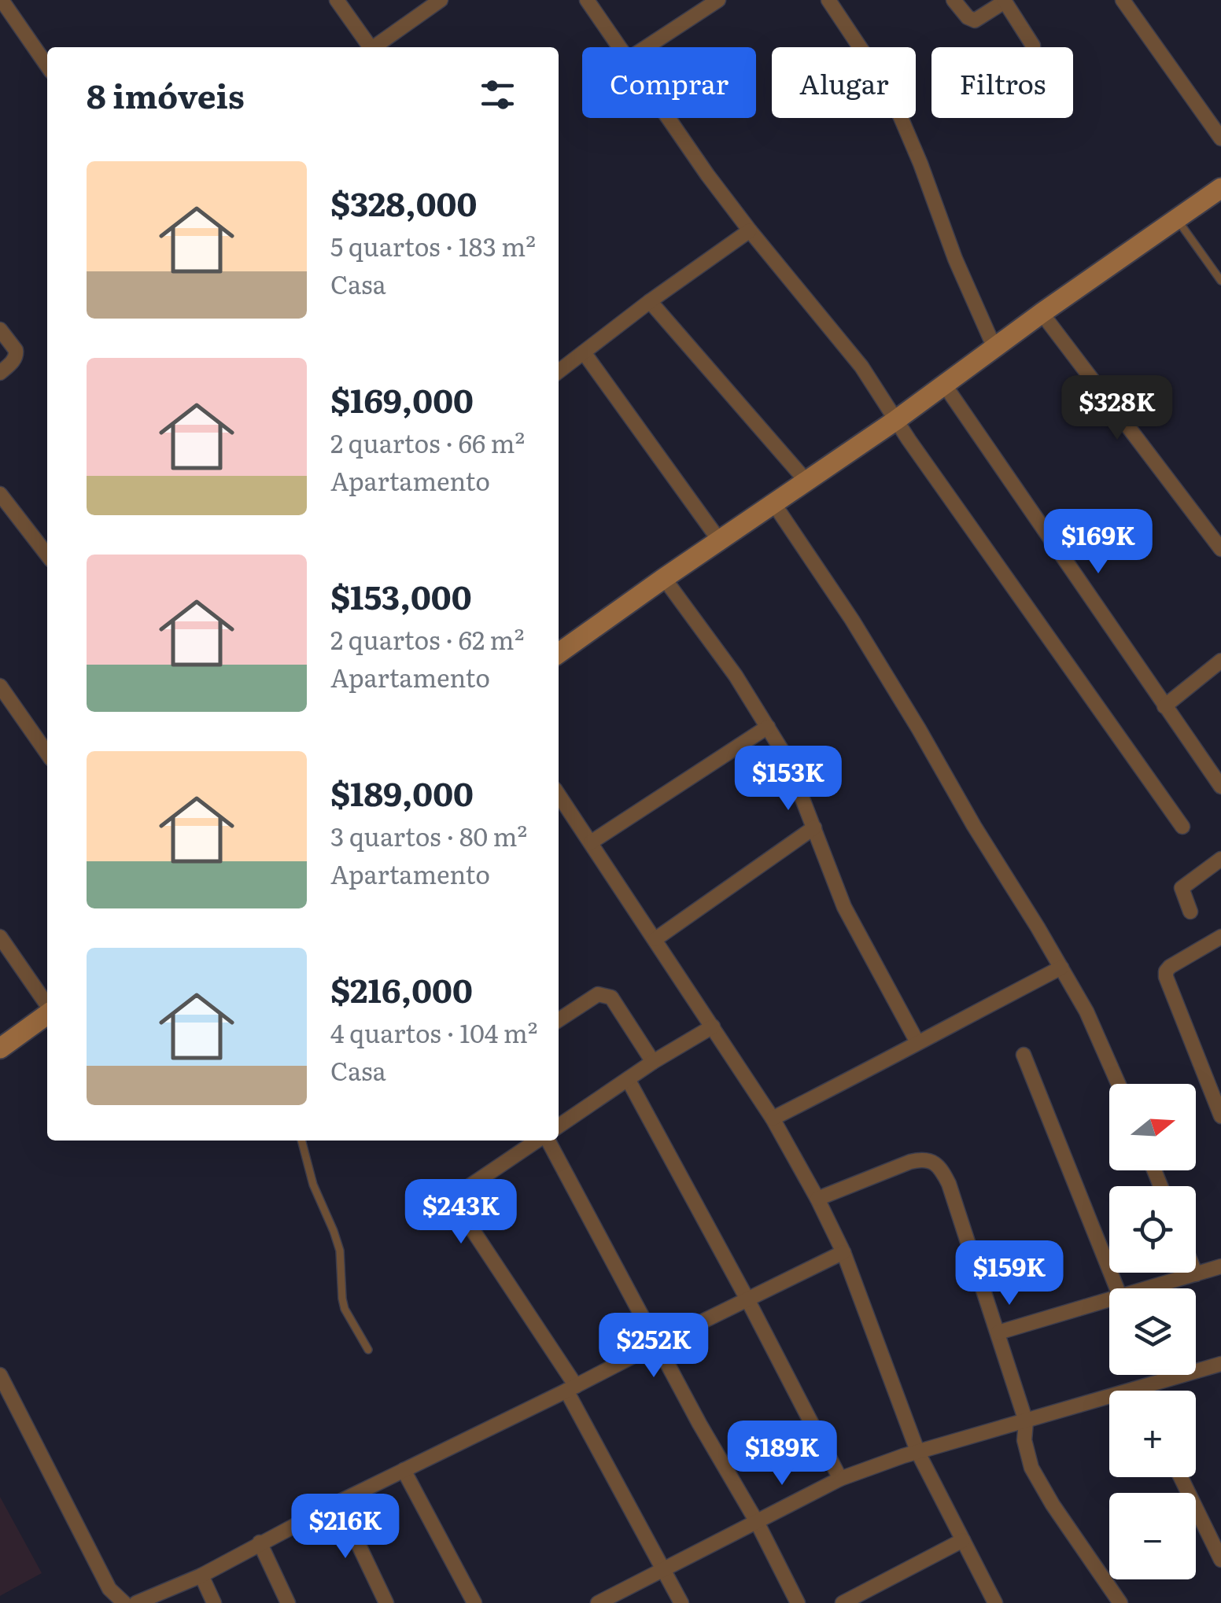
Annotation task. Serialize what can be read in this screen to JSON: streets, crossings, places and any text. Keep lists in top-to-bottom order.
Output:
{
  "north": "right",
  "page": {
    "chip": ["Comprar", "Alugar", "Filtros"],
    "heading": "8 imóveis",
    "list": [
      {
        "name": "$328,000",
        "note": "5 quartos · 183 m² · Casa"
      },
      {
        "name": "$169,000",
        "note": "2 quartos · 66 m² · Apartamento"
      },
      {
        "name": "$153,000",
        "note": "2 quartos · 62 m² · Apartamento"
      },
      {
        "name": "$189,000",
        "note": "3 quartos · 80 m² · Apartamento"
      },
      {
        "name": "$216,000",
        "note": "4 quartos · 104 m² · Casa"
      }
    ],
    "price": [
      "$328K",
      "$169K",
      "$153K",
      "$243K",
      "$159K",
      "$252K",
      "$189K",
      "$216K"
    ],
    "map_buttons": ["+", "−"]
  }
}
